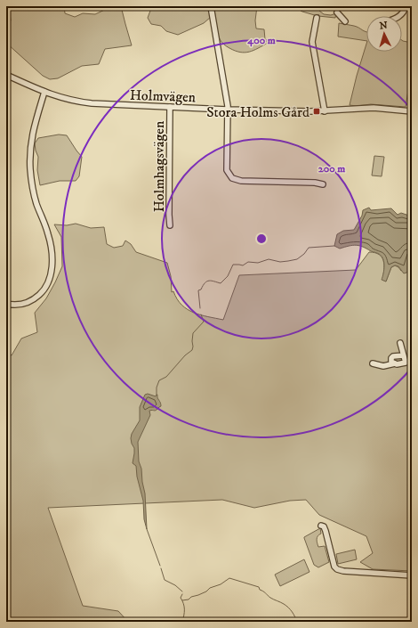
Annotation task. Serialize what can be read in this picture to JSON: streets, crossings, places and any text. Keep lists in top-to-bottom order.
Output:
{
  "streets": {
    "street": ["Holmvägen", "Holmhagsvägen"]
  },
  "crossings": [
    ["Holmvägen", "Holmhagsvägen"]
  ],
  "places": {
    "transit": ["Stora Holms Gård"]
  },
  "north": "top",
  "rings": ["400 m", "200 m"]
}
